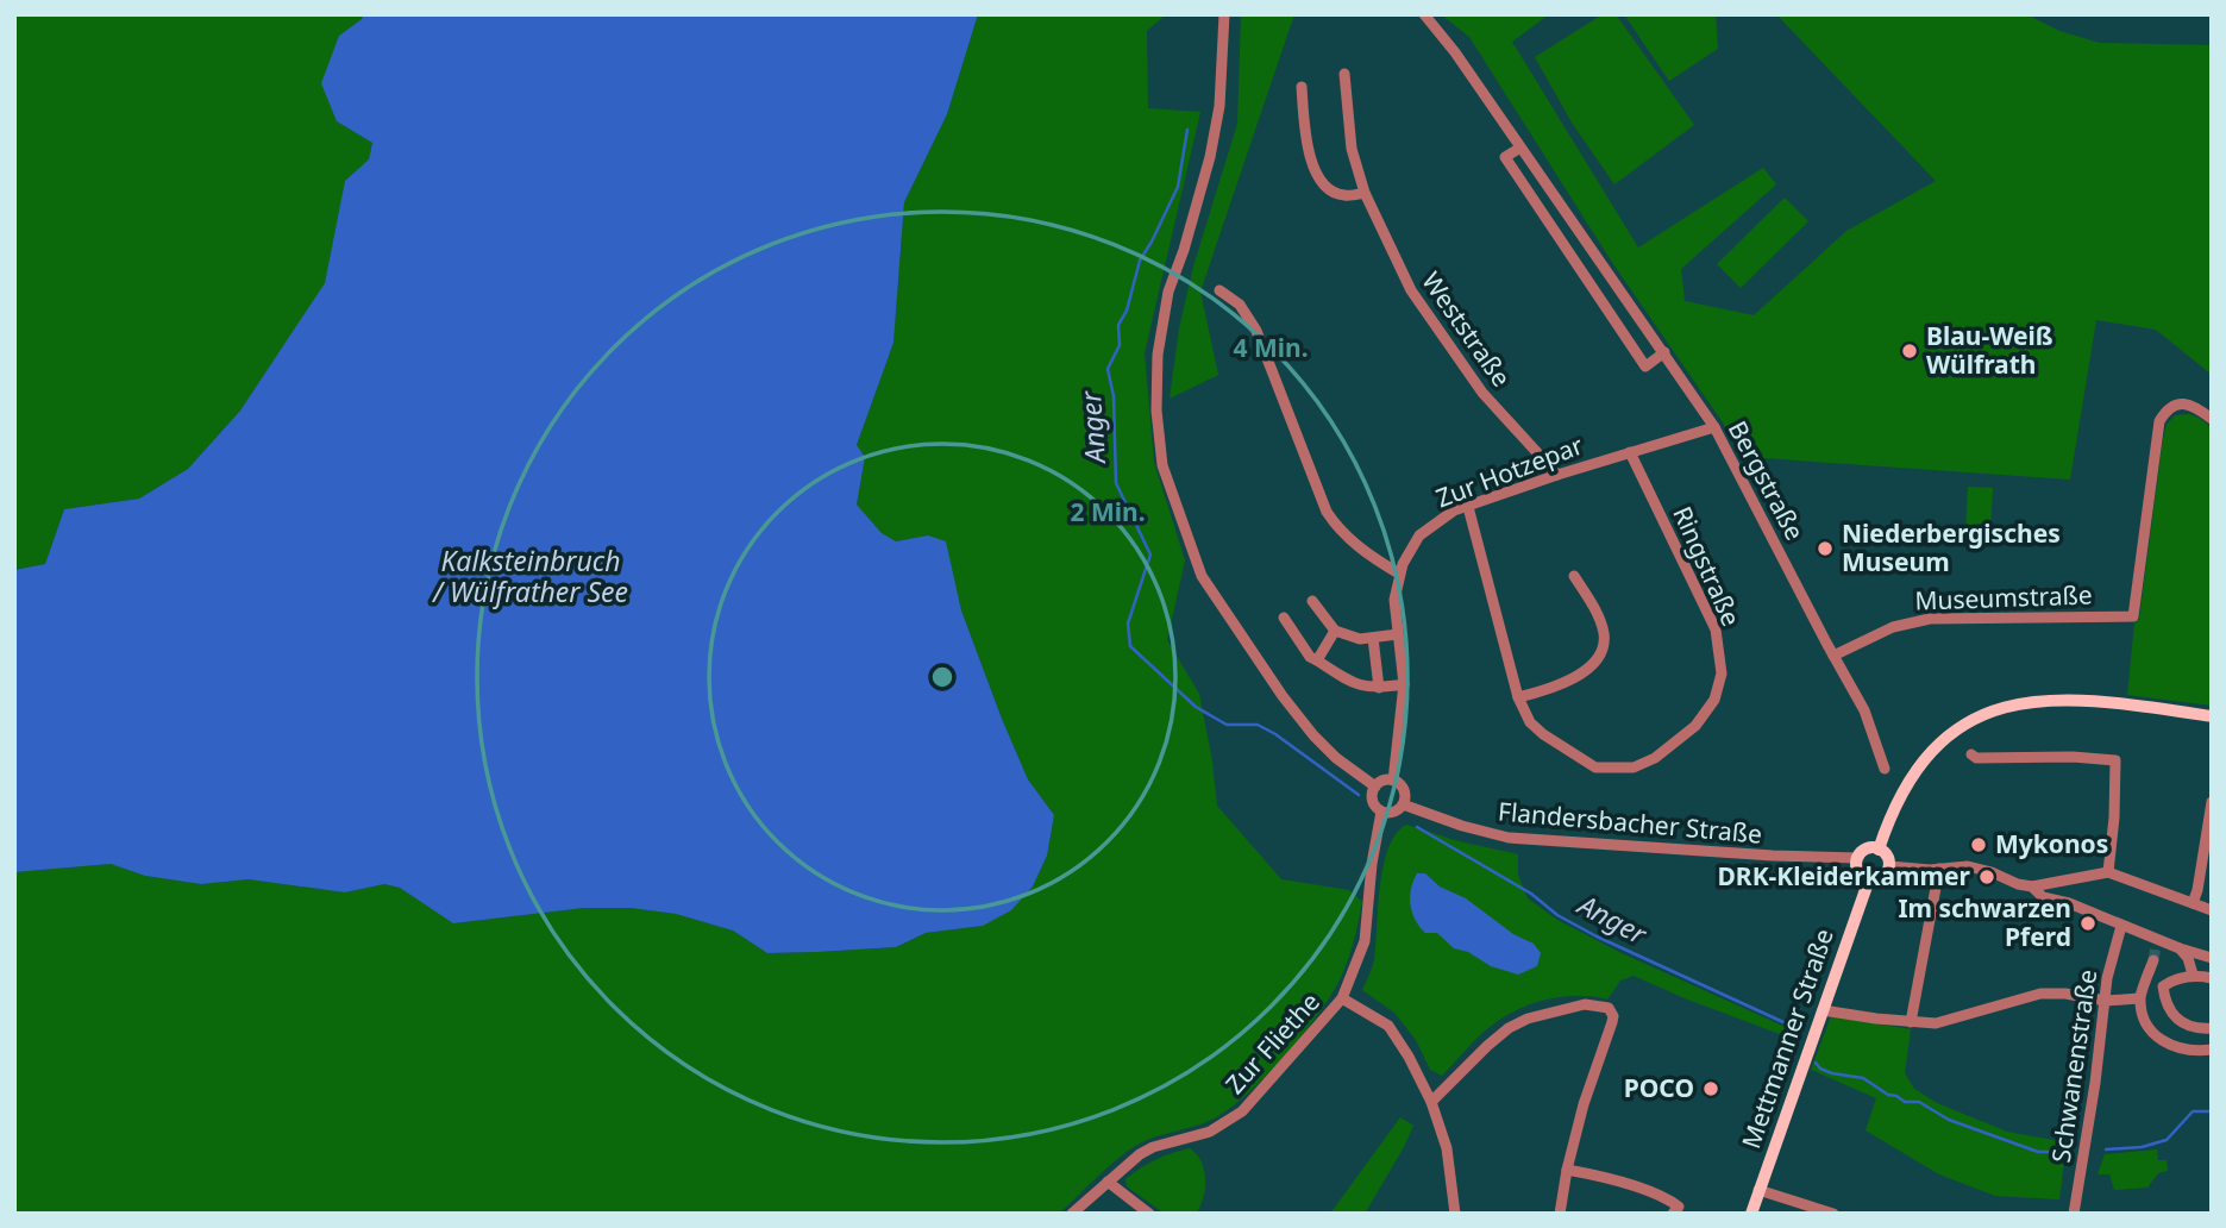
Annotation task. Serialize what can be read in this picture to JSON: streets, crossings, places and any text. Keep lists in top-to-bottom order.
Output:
{
  "streets": {
    "main road": ["Mettmanner Straße"],
    "street": [
      "Weststraße",
      "Zur Hotzepar",
      "Bergstraße",
      "Ringstraße",
      "Museumstraße",
      "Flandersbacher Straße",
      "Zur Fliethe",
      "Schwanenstraße"
    ]
  },
  "crossings": [
    ["Weststraße", "Zur Hotzepar"],
    ["Zur Hotzepar", "Bergstraße"],
    ["Zur Hotzepar", "Ringstraße"],
    ["Zur Hotzepar", "Flandersbacher Straße"],
    ["Zur Hotzepar", "Zur Fliethe"],
    ["Bergstraße", "Museumstraße"],
    ["Flandersbacher Straße", "Mettmanner Straße"],
    ["Flandersbacher Straße", "Zur Fliethe"]
  ],
  "water": ["Anger", "Kalksteinbruch / Wülfrather See"],
  "places": [
    "Blau-Weiß Wülfrath",
    "Niederbergisches Museum",
    "Mykonos",
    "DRK-Kleiderkammer",
    "Im schwarzen Pferd",
    "POCO"
  ],
  "rings": ["4 Min.", "2 Min."]
}
